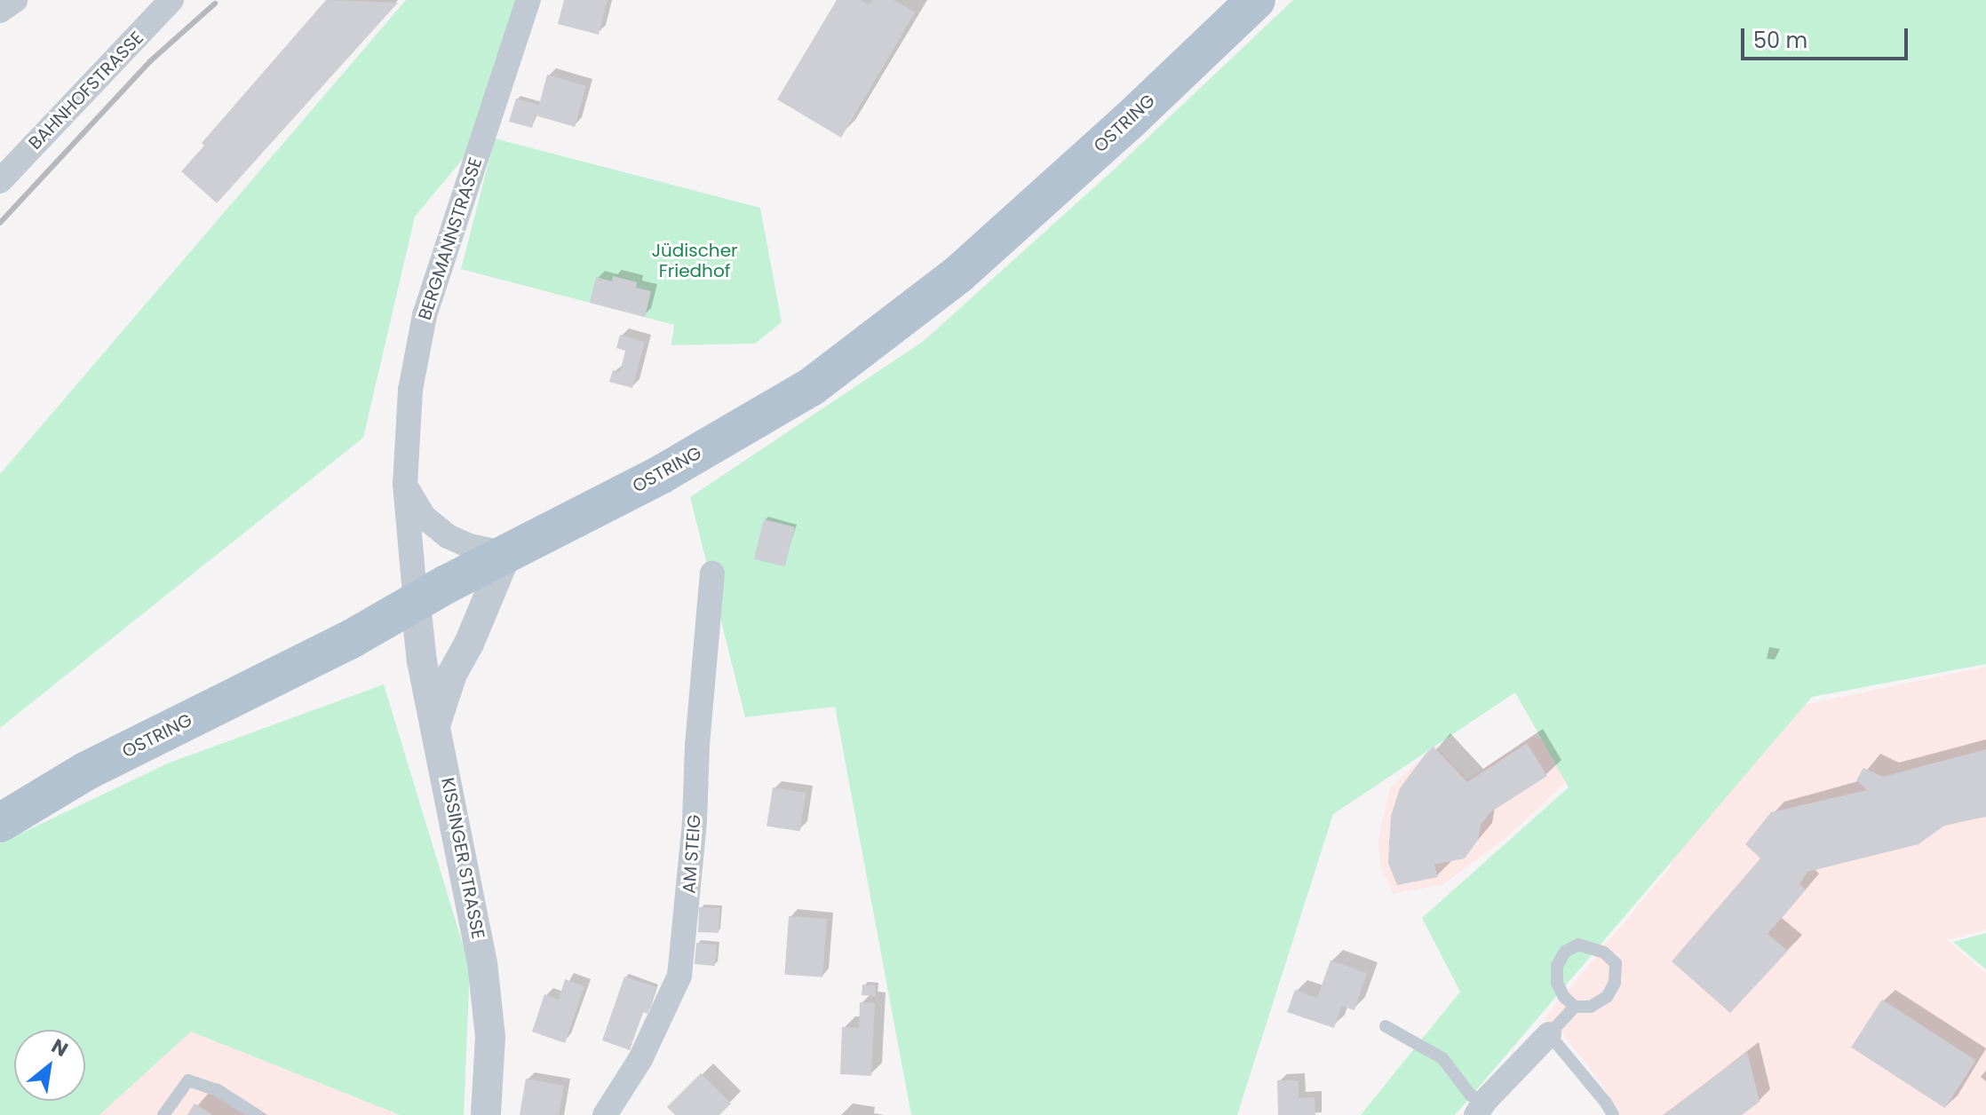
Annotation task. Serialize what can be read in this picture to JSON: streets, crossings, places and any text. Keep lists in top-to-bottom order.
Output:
{
  "streets": {
    "main road": ["OSTRING"],
    "street": [
      "BAHNHOFSTRASSE",
      "BERGMANNSTRASSE",
      "AM STEIG",
      "KISSINGER STRASSE"
    ]
  },
  "crossings": [
    ["OSTRING", "BERGMANNSTRASSE"],
    ["OSTRING", "KISSINGER STRASSE"],
    ["BERGMANNSTRASSE", "KISSINGER STRASSE"]
  ],
  "parks": ["Jüdischer Friedhof"],
  "scale_bar": "50 m",
  "north": "top right"
}
